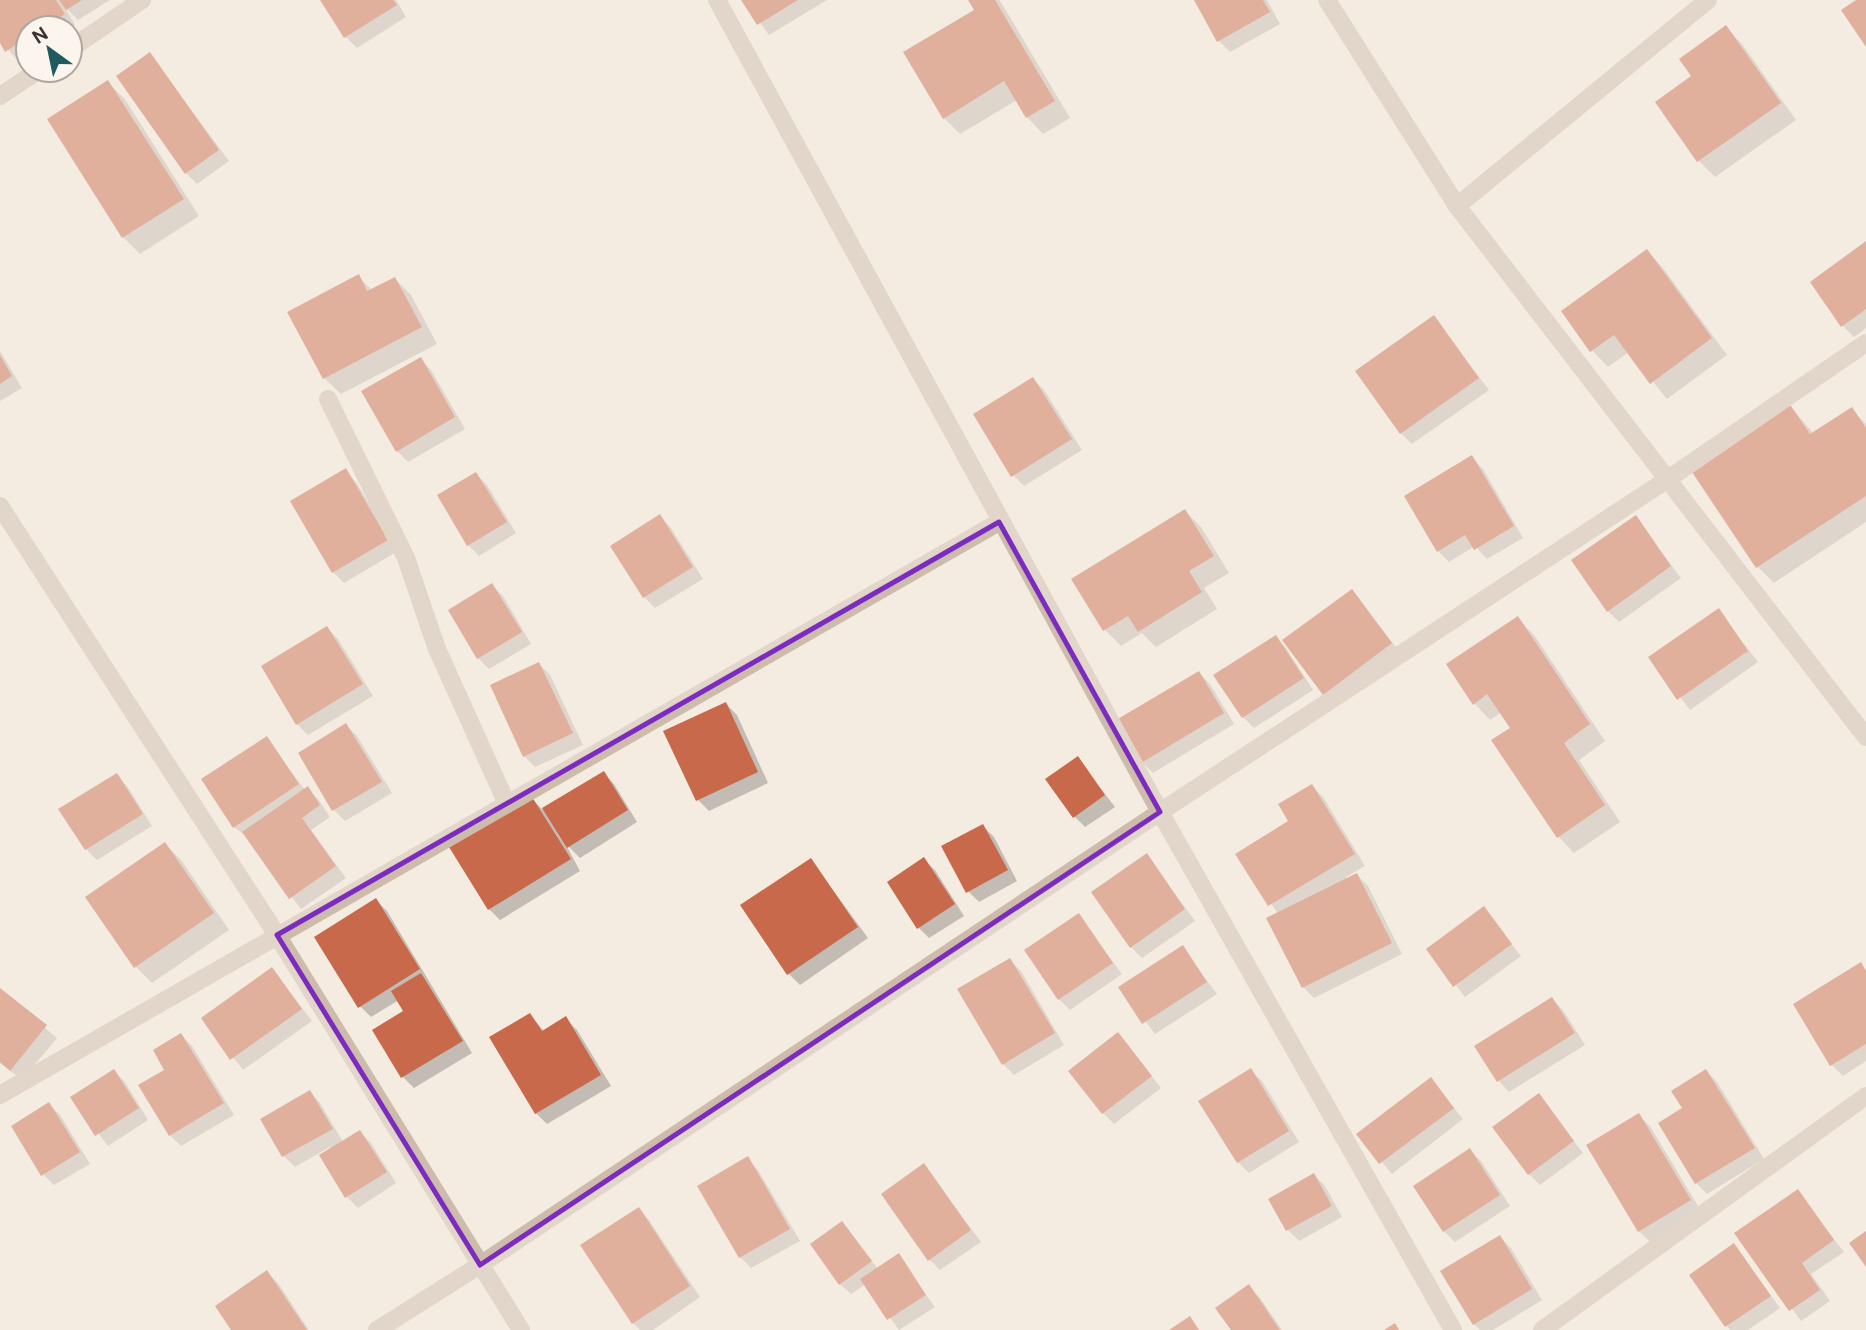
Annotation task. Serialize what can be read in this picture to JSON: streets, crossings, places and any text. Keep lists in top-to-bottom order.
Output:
{
  "north": "top left"
}
